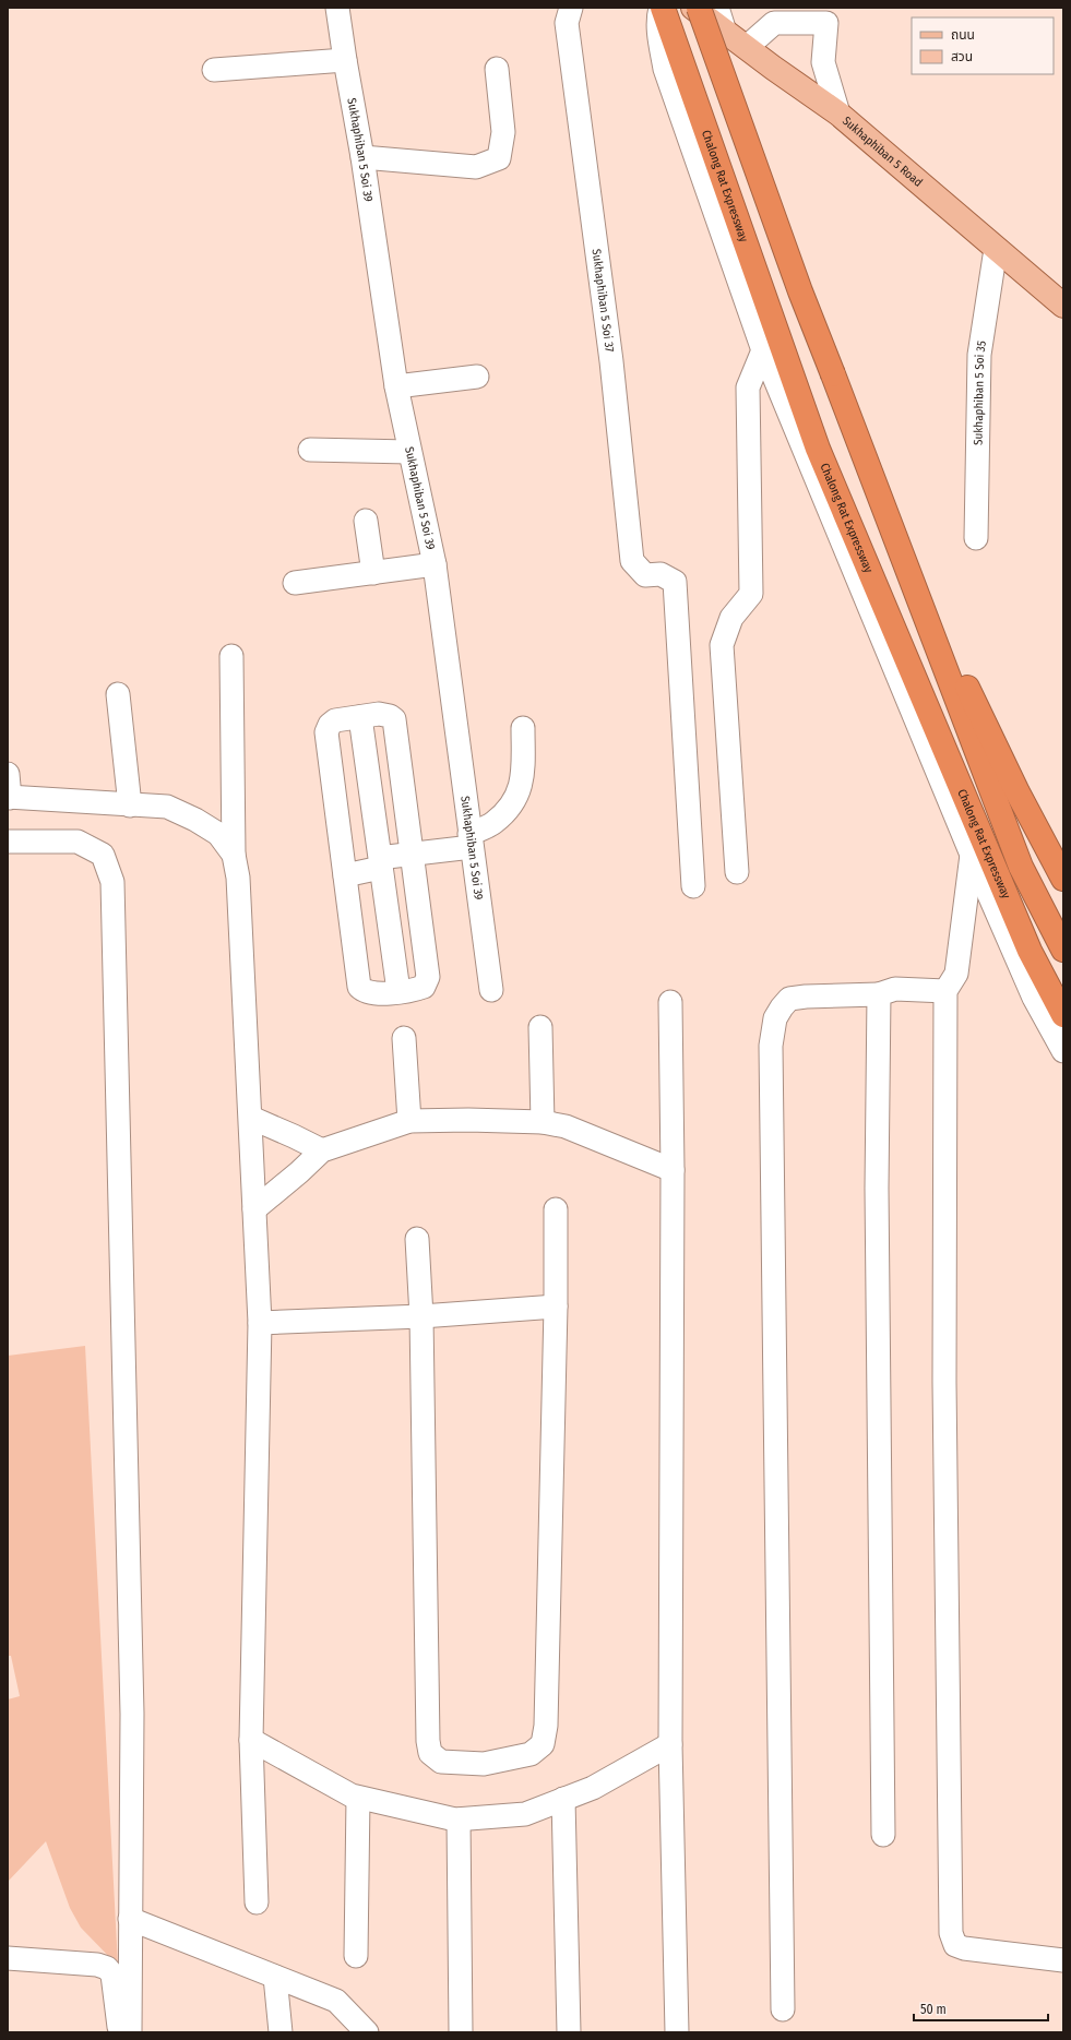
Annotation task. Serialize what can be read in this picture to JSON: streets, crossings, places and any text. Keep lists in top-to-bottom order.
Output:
{
  "streets": {
    "highway": ["Chalong Rat Expressway"],
    "main road": ["Sukhaphiban 5 Road"],
    "street": ["Sukhaphiban 5 Soi 39", "Sukhaphiban 5 Soi 37", "Sukhaphiban 5 Soi 35"]
  },
  "crossings": [
    ["Sukhaphiban 5 Road", "Sukhaphiban 5 Soi 35"]
  ],
  "legend": ["ถนน", "สวน"],
  "scale_bar": "50 m"
}
